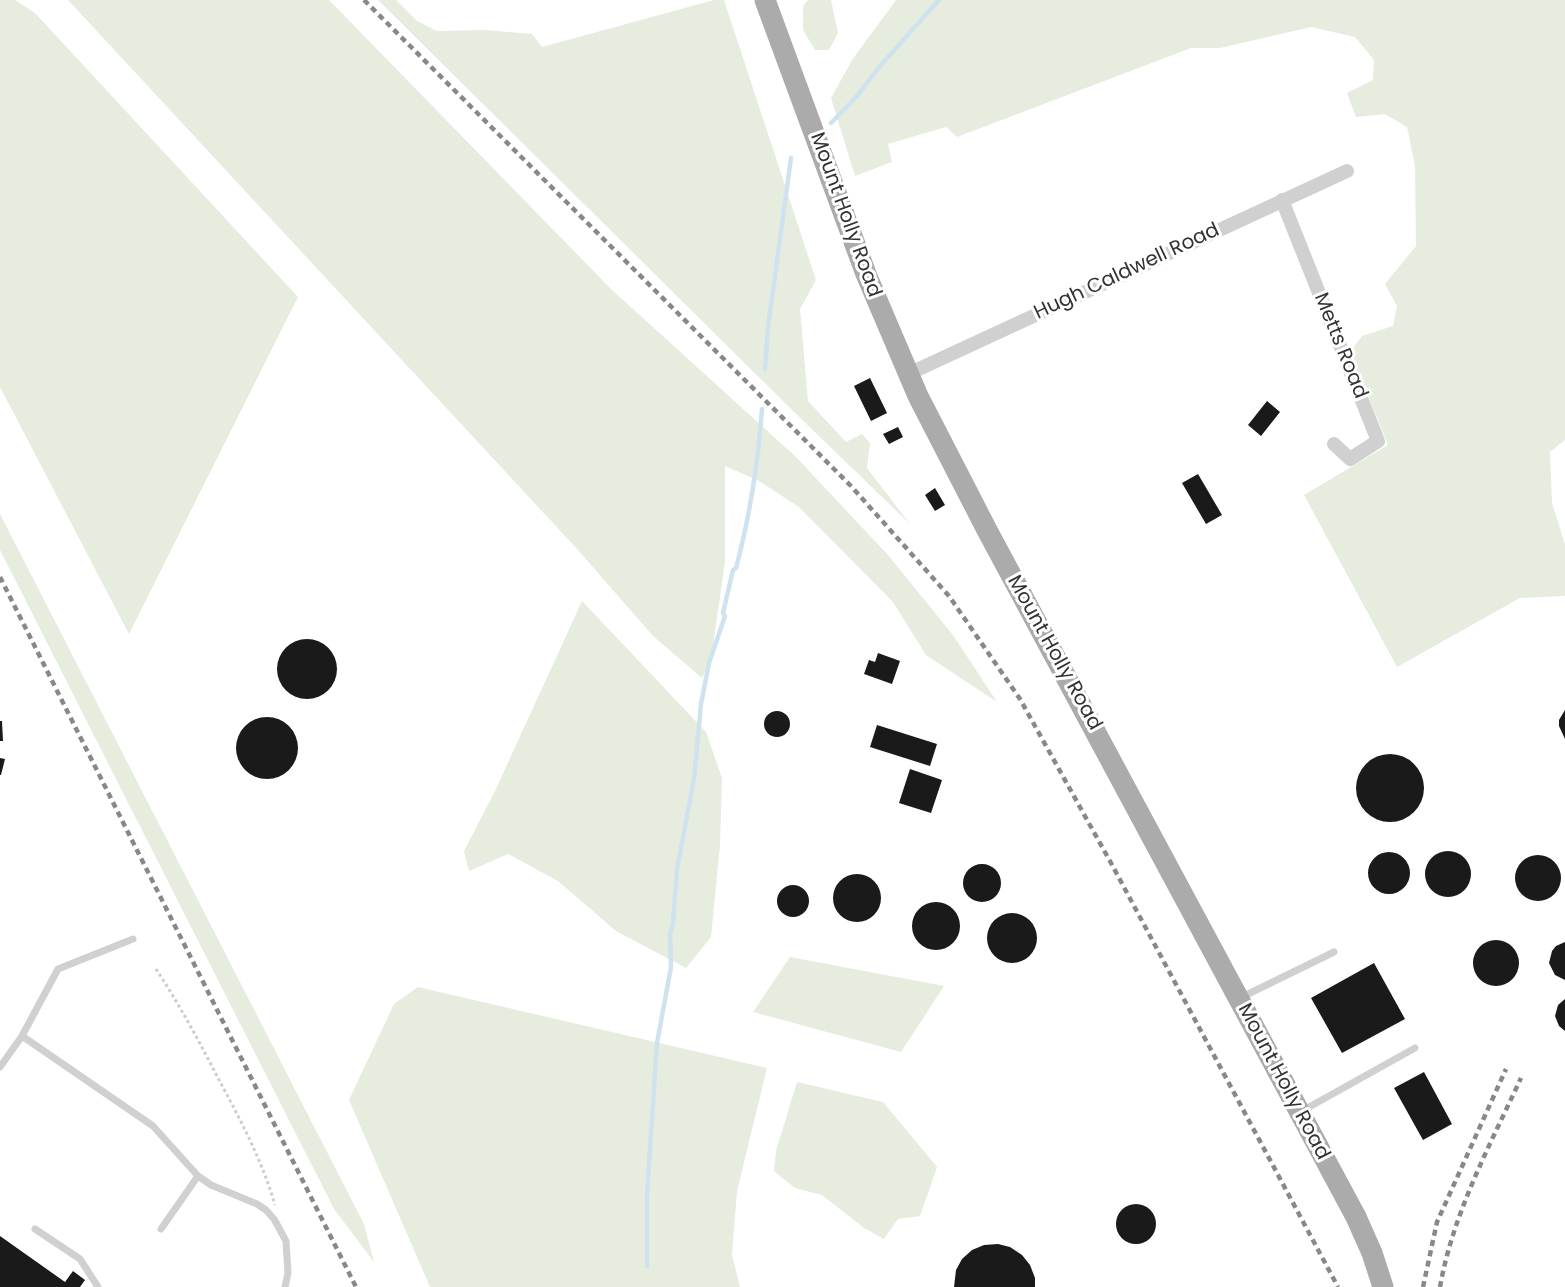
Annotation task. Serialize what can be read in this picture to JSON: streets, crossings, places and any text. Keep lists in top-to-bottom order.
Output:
{
  "streets": {
    "main road": ["Mount Holly Road"],
    "street": ["Hugh Caldwell Road", "Metts Road"]
  },
  "crossings": [
    ["Mount Holly Road", "Hugh Caldwell Road"],
    ["Hugh Caldwell Road", "Metts Road"]
  ]
}
